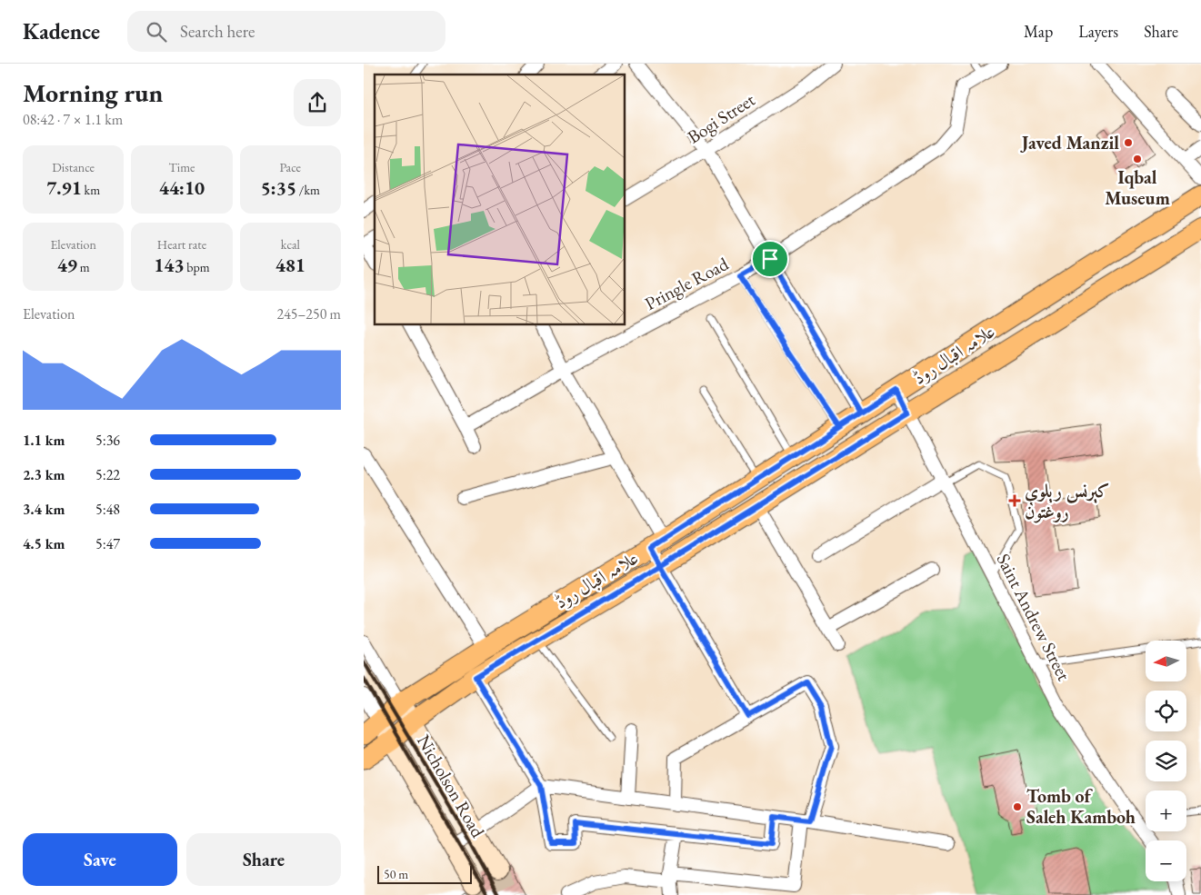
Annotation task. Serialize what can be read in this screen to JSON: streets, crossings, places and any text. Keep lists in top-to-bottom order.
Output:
{
  "streets": {
    "main road": ["علامہ اقبال روڈ", "Nicholson Road"],
    "street": ["Bogi Street", "Pringle Road", "Saint Andrew Street"]
  },
  "crossings": [
    ["علامہ اقبال روڈ", "Saint Andrew Street"],
    ["علامہ اقبال روڈ", "Nicholson Road"]
  ],
  "places": {
    "other": ["Javed Manzil", "Iqbal Museum", "Tomb of Saleh Kamboh"],
    "health": ["کېرنس رېلوې روغتون"]
  },
  "scale_bar": "50 m",
  "north": "left",
  "page": {
    "header": "Kadence",
    "search": "Search here",
    "nav": ["Map", "Layers", "Share"],
    "heading": ["Morning run", "08:42 · 7 × 1.1 km"],
    "stats": [
      ["Distance", "7.91 km"],
      ["Time", "44:10"],
      ["Pace", "5:35 /km"],
      ["Elevation", "49 m"],
      ["Heart rate", "143 bpm"],
      ["kcal", "481"]
    ],
    "chart": ["Elevation", "245–250 m"],
    "list": [
      {
        "name": "1.1 km",
        "note": "5:36"
      },
      {
        "name": "2.3 km",
        "note": "5:22"
      },
      {
        "name": "3.4 km",
        "note": "5:48"
      },
      {
        "name": "4.5 km",
        "note": "5:47"
      }
    ],
    "map_buttons": ["+", "−"],
    "buttons": ["Save", "Share"],
    "scale": "50 m"
  }
}
